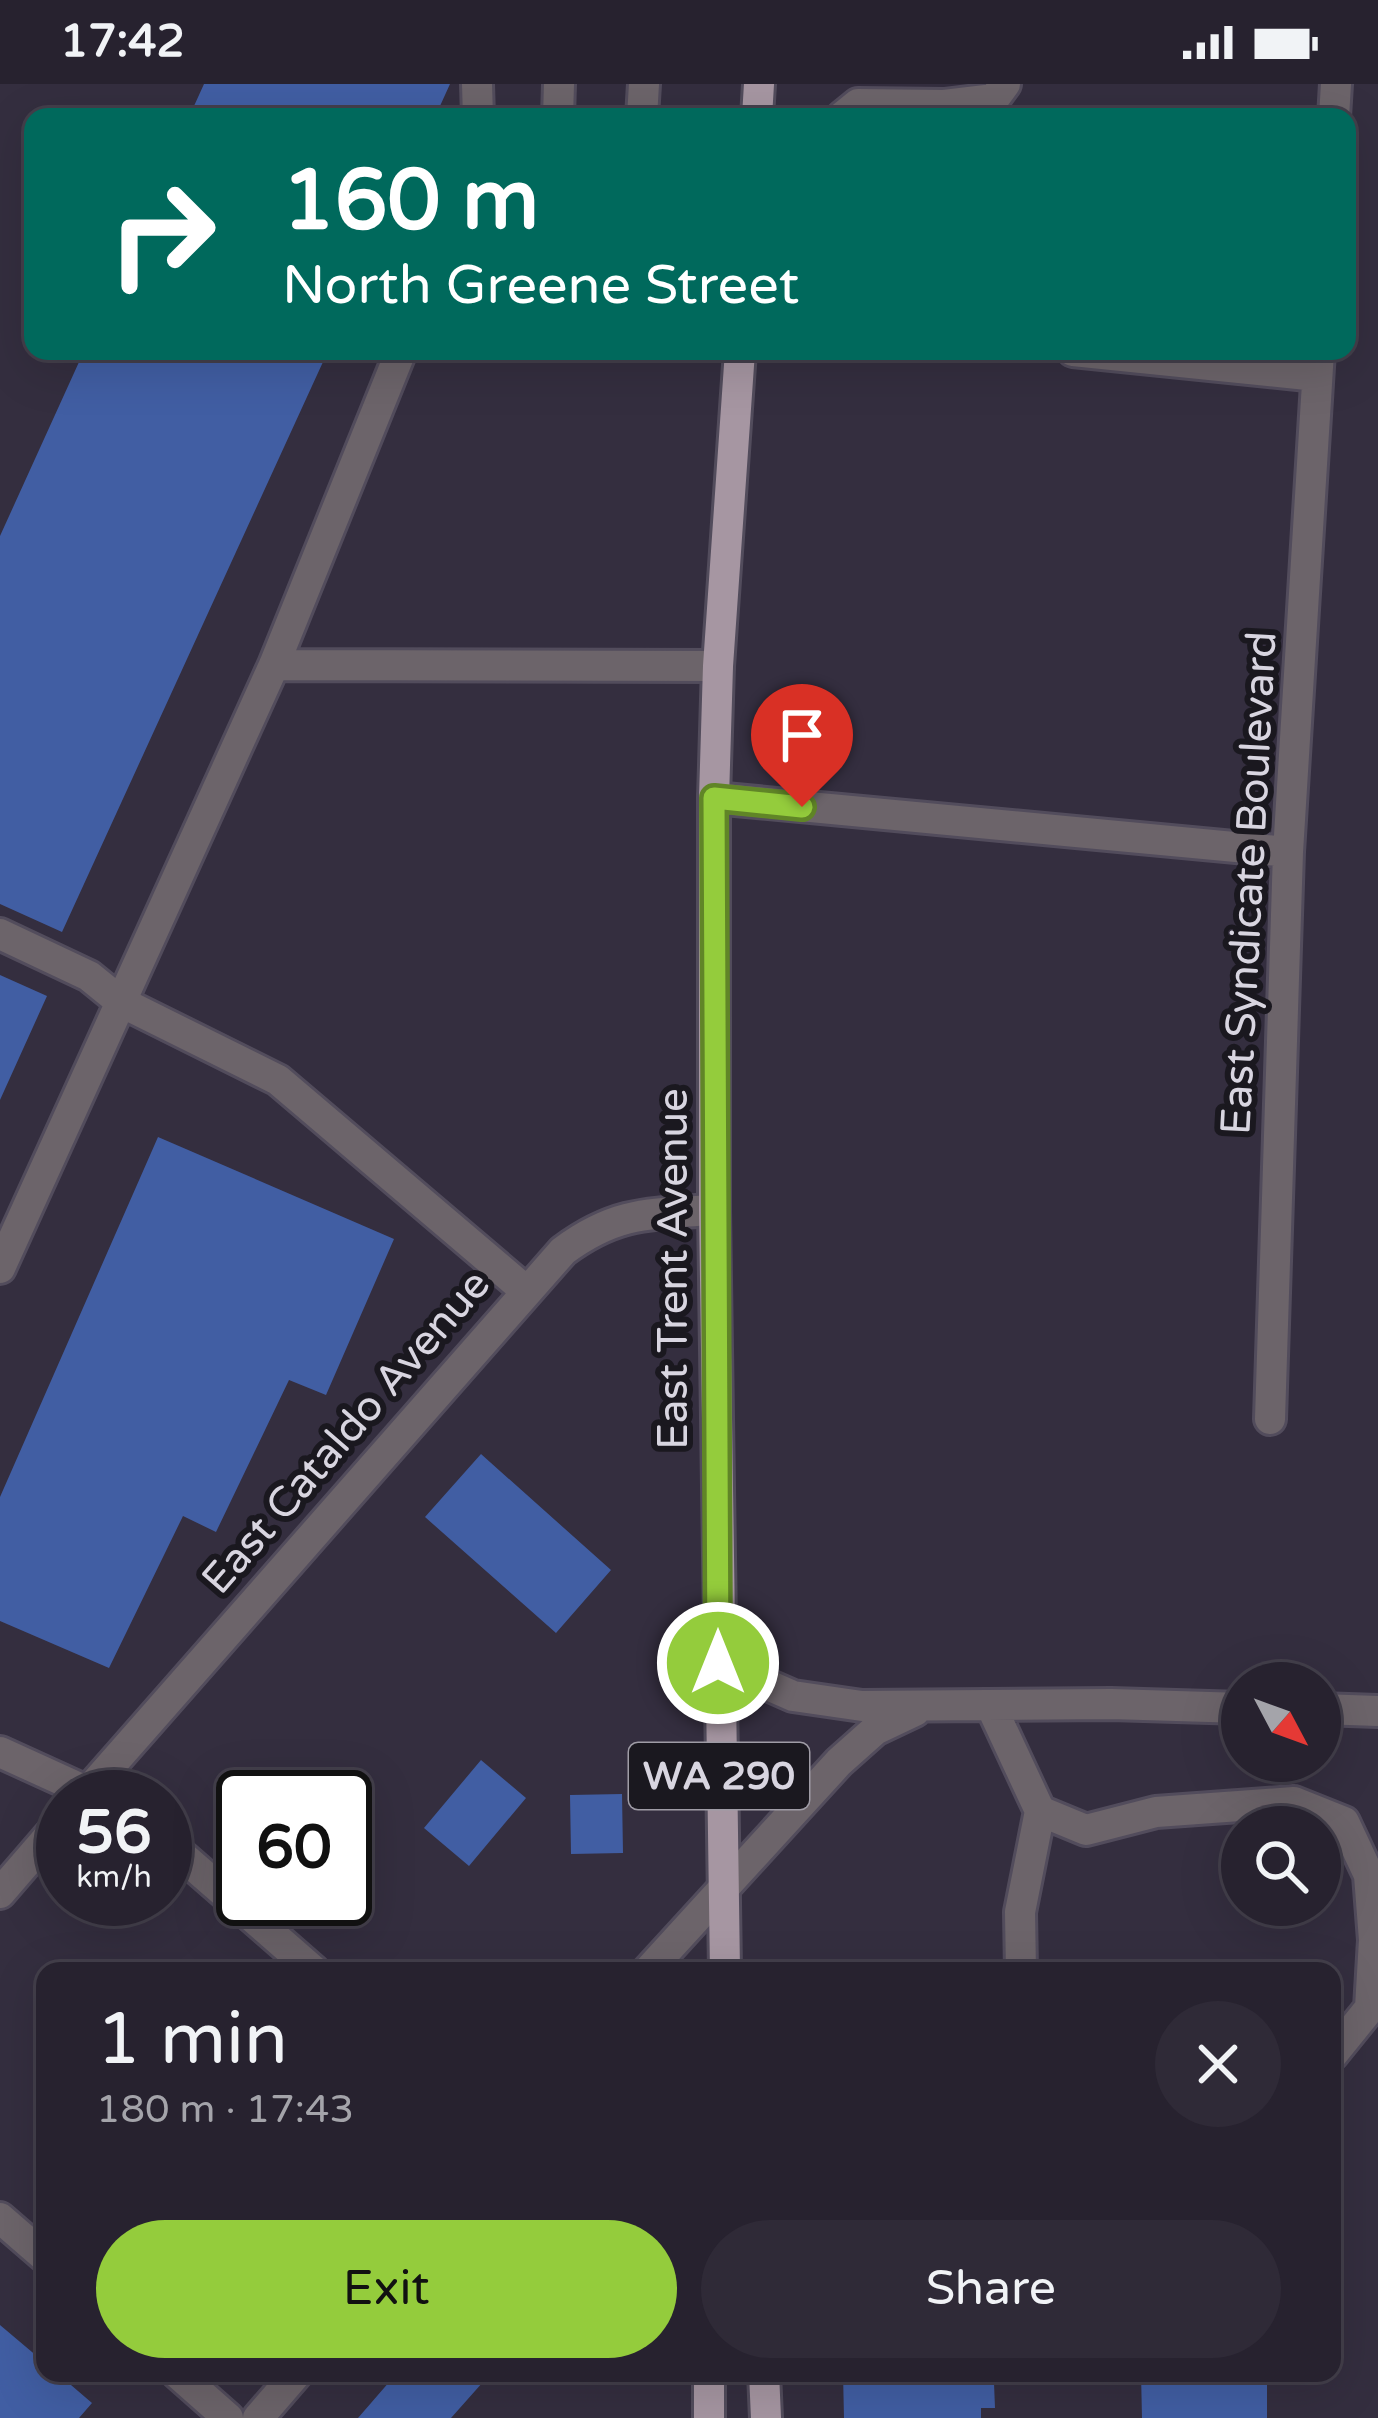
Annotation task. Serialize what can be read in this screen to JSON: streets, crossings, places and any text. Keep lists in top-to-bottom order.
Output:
{
  "streets": {
    "main road": ["East Trent Avenue", "WA 290"],
    "street": ["East Syndicate Boulevard", "East Cataldo Avenue"]
  },
  "crossings": [
    ["East Trent Avenue", "East Cataldo Avenue"]
  ],
  "north": "bottom right",
  "page": {
    "status": "17:42",
    "turn": ["160 m", "North Greene Street"],
    "speed": "56 km/h",
    "limit": "60",
    "heading": ["1 min", "180 m · 17:43"],
    "buttons": ["Exit", "Share"]
  }
}
